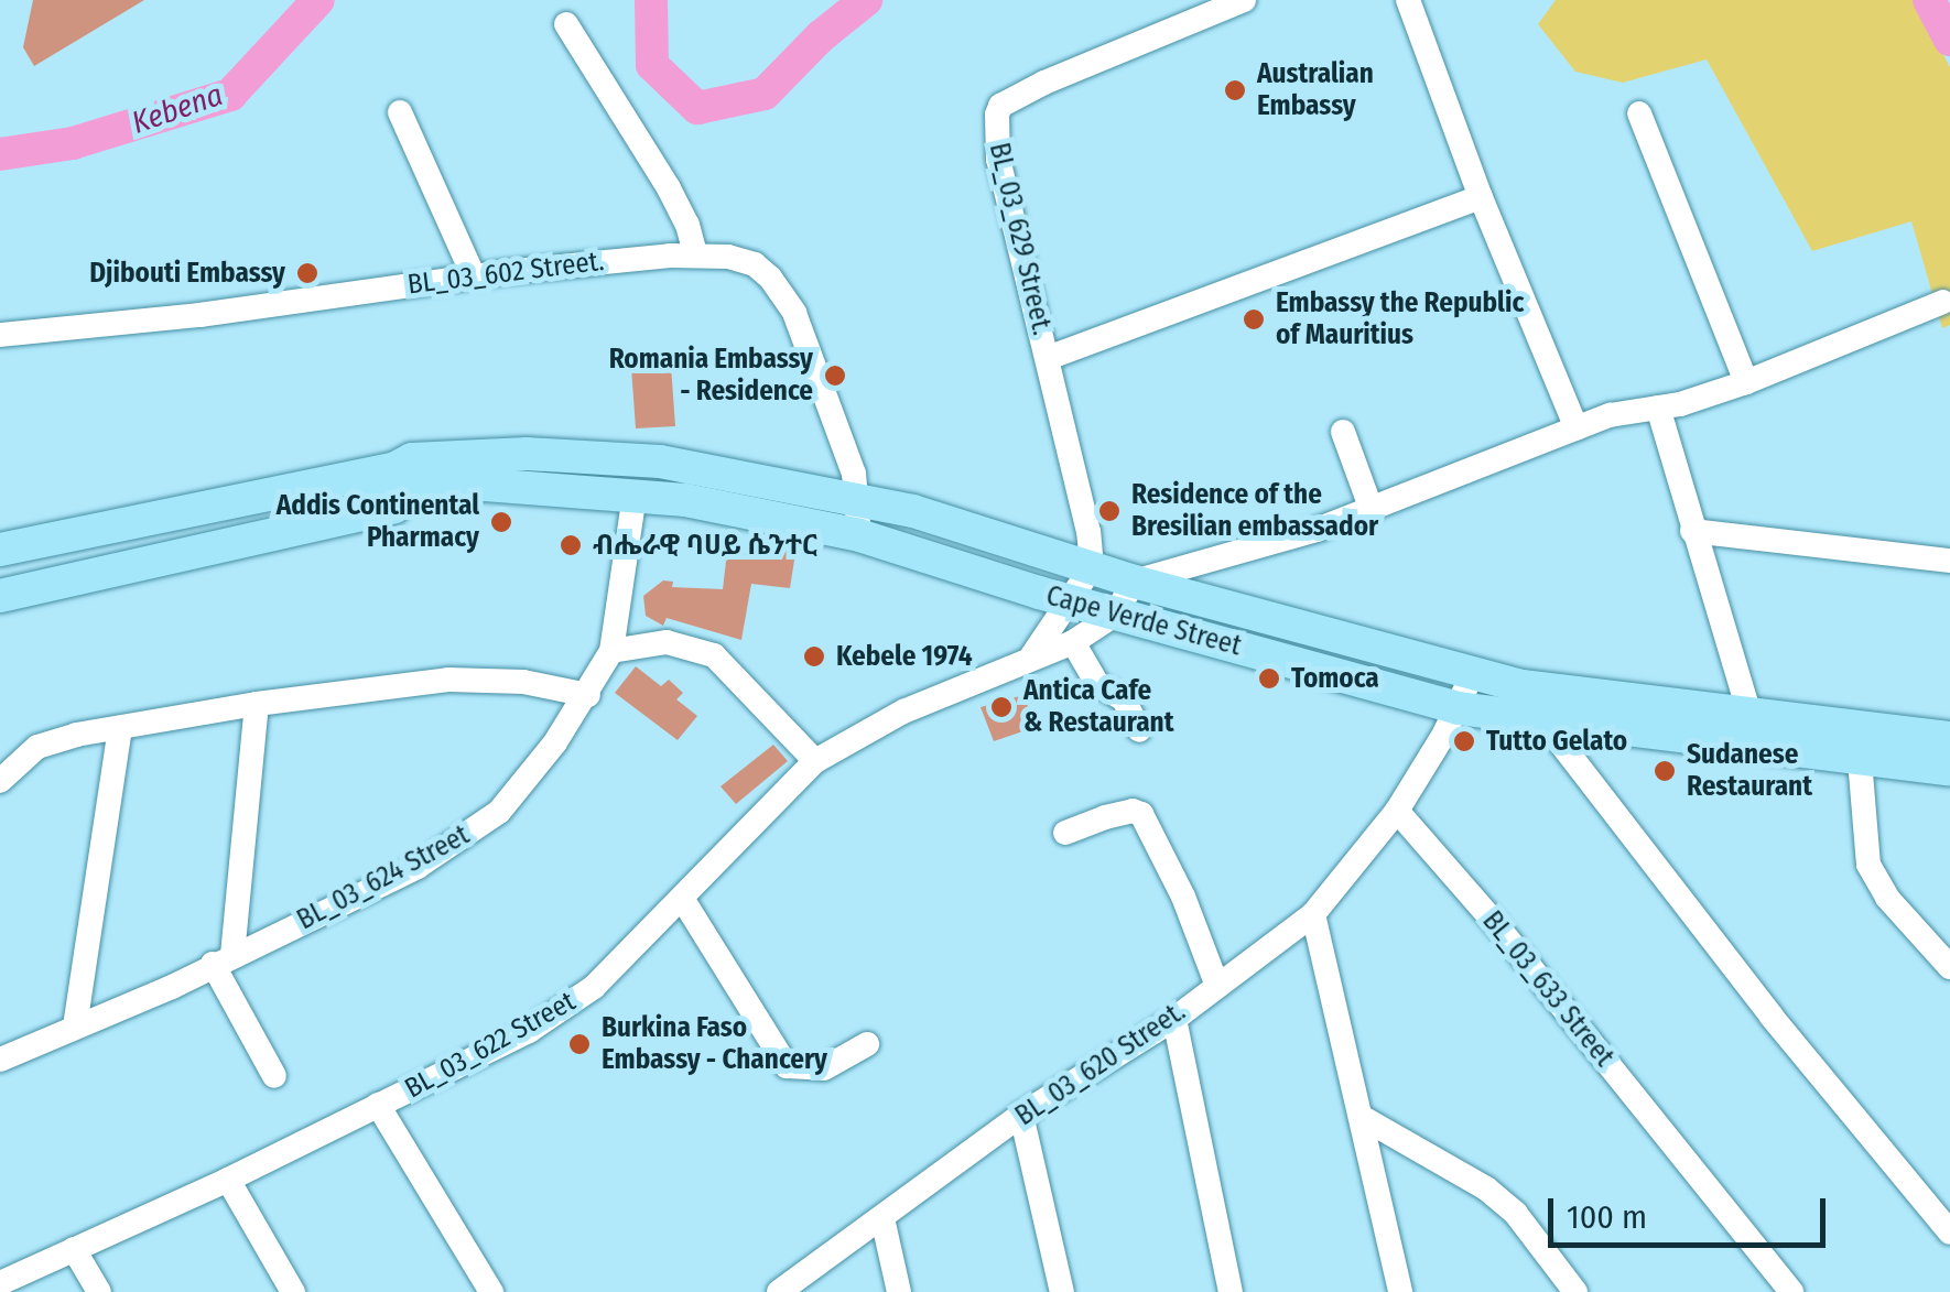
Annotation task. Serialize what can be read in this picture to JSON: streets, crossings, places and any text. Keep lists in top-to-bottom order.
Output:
{
  "streets": {
    "main road": ["Cape Verde Street"],
    "street": [
      "BL_03_629 Street.",
      "BL_03_602 Street.",
      "BL_03_624 Street",
      "BL_03_633 Street",
      "BL_03_622 Street",
      "BL_03_620 Street."
    ]
  },
  "crossings": [
    ["BL_03_629 Street.", "Cape Verde Street"],
    ["BL_03_602 Street.", "Cape Verde Street"],
    ["Cape Verde Street", "BL_03_624 Street"],
    ["Cape Verde Street", "BL_03_622 Street"],
    ["BL_03_633 Street", "BL_03_620 Street."]
  ],
  "water": ["Kebena"],
  "places": [
    "Australian Embassy",
    "Djibouti Embassy",
    "Embassy the Republic of Mauritius",
    "Romania Embassy - Residence",
    "Residence of the Bresilian embassador",
    "Addis Continental Pharmacy",
    "ብሔራዊ ባሀይ ሴንተር",
    "Kebele 1974",
    "Tomoca",
    "Antica Cafe & Restaurant",
    "Tutto Gelato",
    "Sudanese Restaurant",
    "Burkina Faso Embassy - Chancery"
  ],
  "scale_bar": "100 m"
}
